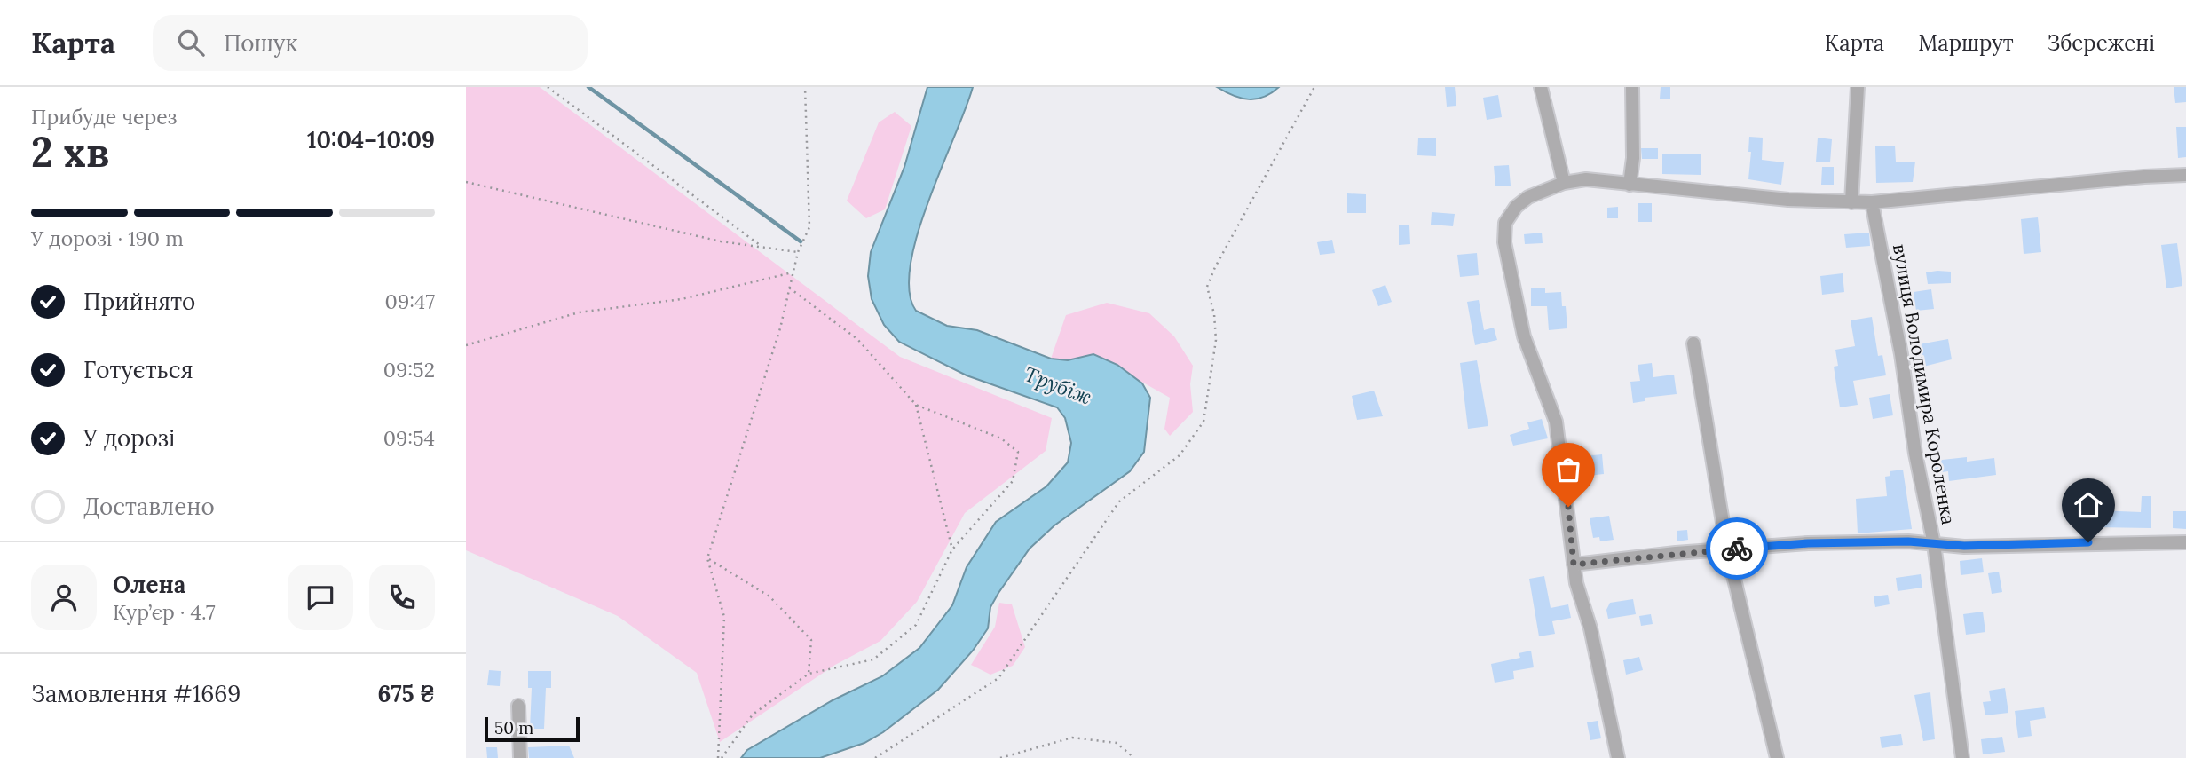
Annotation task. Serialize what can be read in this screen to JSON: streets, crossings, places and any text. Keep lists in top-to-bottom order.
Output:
{
  "streets": {
    "street": ["вулиця Володимира Короленка"]
  },
  "water": ["Трубіж"],
  "scale_bar": "50 m",
  "page": {
    "header": "Карта",
    "search": "Пошук",
    "nav": ["Карта", "Маршрут", "Збережені"],
    "heading": ["2 хв", "Прибуде через", "10:04–10:09"],
    "panel": [
      "Олена",
      "Кур’єр · 4.7",
      "Замовлення #1669",
      "675 ₴"
    ],
    "bar": "У дорозі · 190 m",
    "list": [
      ["Прийнято", "09:47"],
      ["Готується", "09:52"],
      ["У дорозі", "09:54"],
      "Доставлено"
    ],
    "scale": "50 m"
  }
}
